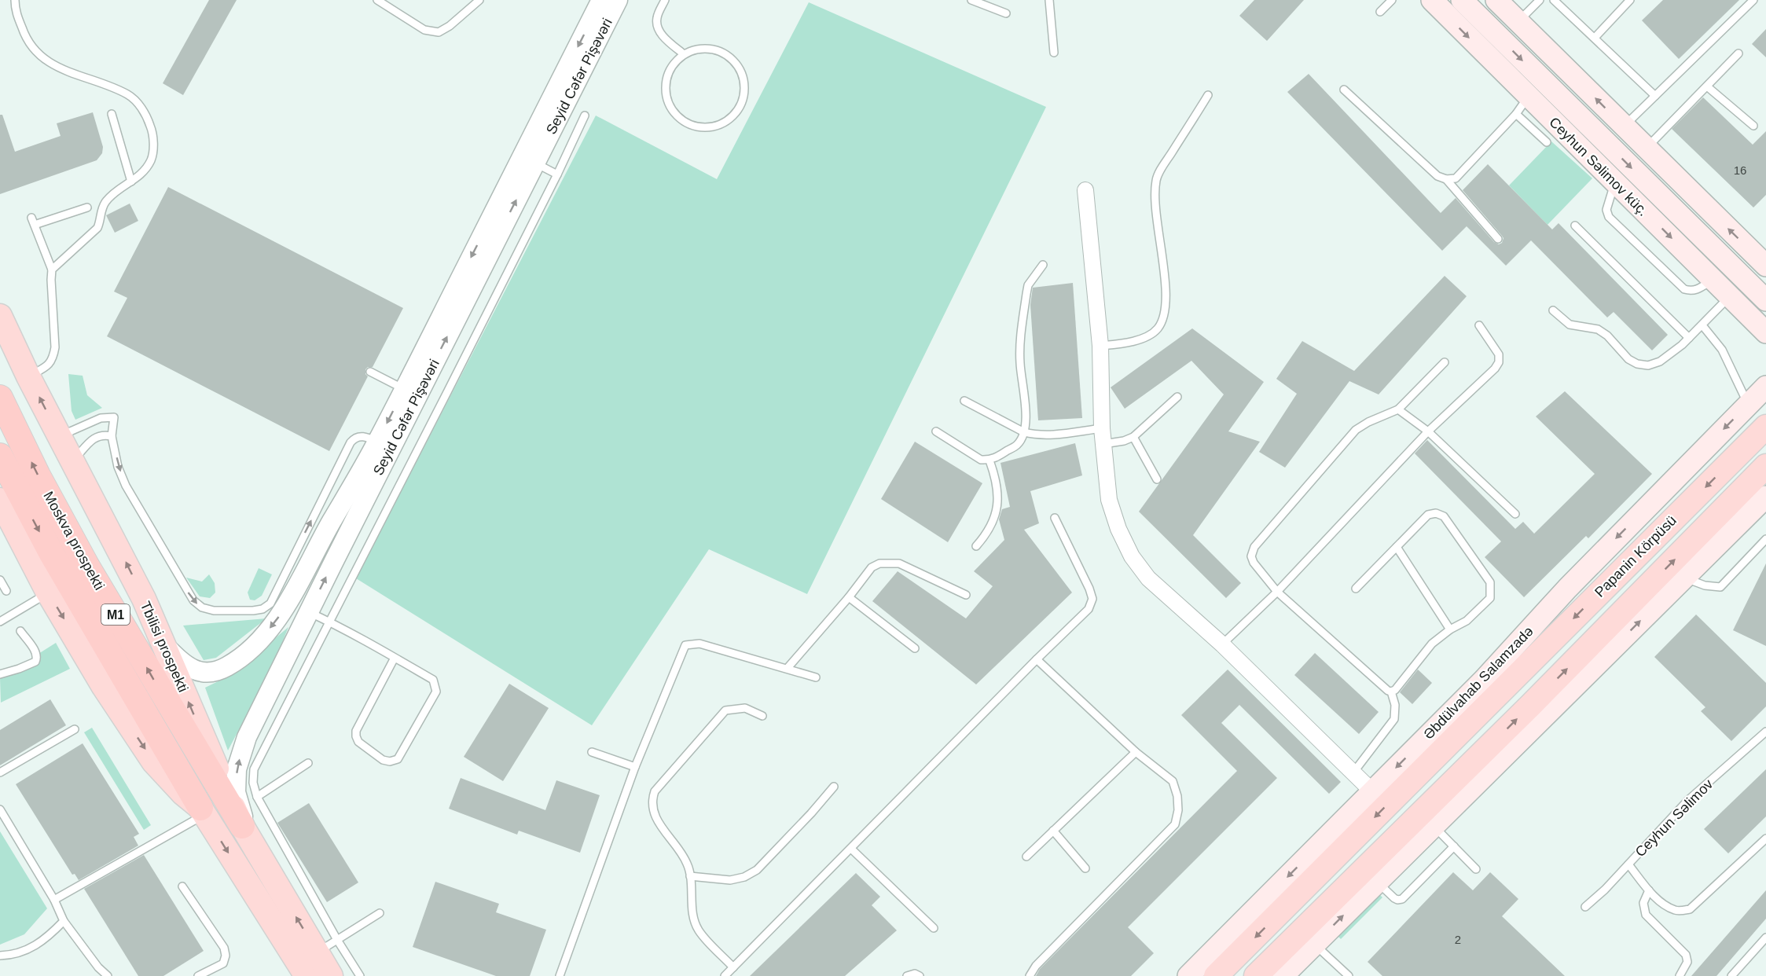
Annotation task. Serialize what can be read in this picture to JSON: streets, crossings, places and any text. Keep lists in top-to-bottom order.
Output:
{
  "streets": {
    "highway": ["Moskva prospekti", "M1"],
    "main road": [
      "Ceyhun Səlimov küç.",
      "Papanin Körpüsü",
      "Tbilisi prospekti",
      "Əbdülvahab Salamzadə"
    ],
    "street": ["Seyid Cəfər Pişəvəri"],
    "lane": ["Ceyhun Səlimov"]
  },
  "crossings": [
    ["Seyid Cəfər Pişəvəri", "Moskva prospekti"],
    ["Seyid Cəfər Pişəvəri", "Tbilisi prospekti"],
    ["Moskva prospekti", "Tbilisi prospekti"],
    ["Papanin Körpüsü", "Əbdülvahab Salamzadə"]
  ],
  "house_numbers": ["16", "2"]
}
